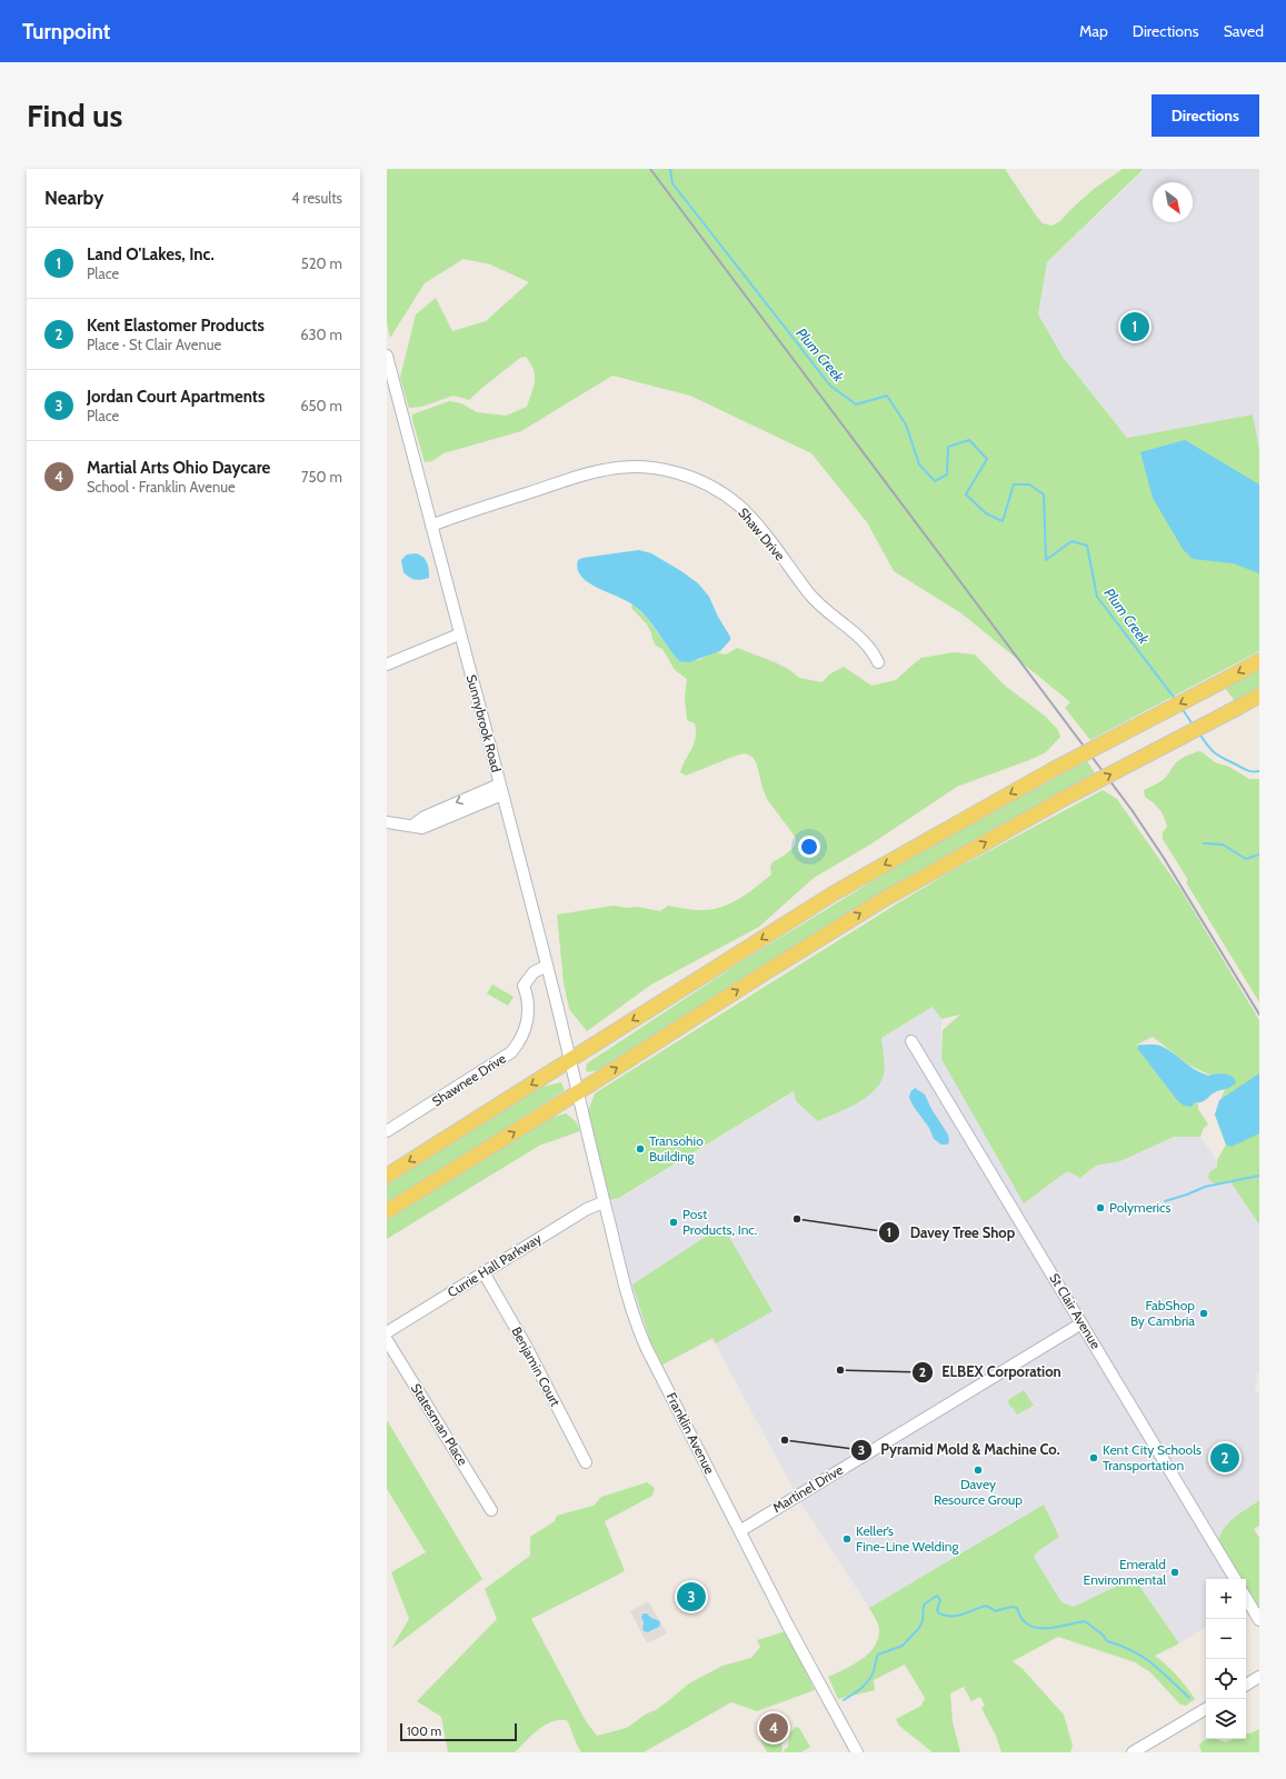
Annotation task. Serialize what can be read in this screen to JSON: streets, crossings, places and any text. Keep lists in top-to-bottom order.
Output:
{
  "streets": {
    "street": [
      "Shaw Drive",
      "Sunnybrook Road",
      "Shawnee Drive",
      "Currie Hall Parkway",
      "St Clair Avenue",
      "Benjamin Court",
      "Statesman Place",
      "Franklin Avenue",
      "Martinel Drive"
    ]
  },
  "crossings": [
    ["Shaw Drive", "Sunnybrook Road"],
    ["Sunnybrook Road", "Shawnee Drive"],
    ["Sunnybrook Road", "Franklin Avenue"],
    ["Currie Hall Parkway", "Benjamin Court"],
    ["Currie Hall Parkway", "Franklin Avenue"],
    ["St Clair Avenue", "Martinel Drive"],
    ["Franklin Avenue", "Martinel Drive"]
  ],
  "water": ["Plum Creek"],
  "places": [
    "Transohio Building",
    "Polymerics",
    "Davey Tree Shop",
    "Post Products, Inc.",
    "FabShop By Cambria",
    "ELBEX Corporation",
    "Pyramid Mold & Machine Co.",
    "Kent City Schools Transportation",
    "Davey Resource Group",
    "Keller’s Fine-Line Welding",
    "Emerald Environmental"
  ],
  "scale_bar": "100 m",
  "north": "bottom right",
  "page": {
    "header": "Turnpoint",
    "nav": ["Map", "Directions", "Saved"],
    "buttons": "Directions",
    "title": "Find us",
    "heading": ["Nearby", "4 results"],
    "list": [
      {
        "mark": "1",
        "name": "Land O'Lakes, Inc.",
        "note": "Place",
        "value": "520 m"
      },
      {
        "mark": "2",
        "name": "Kent Elastomer Products",
        "note": "Place · St Clair Avenue",
        "value": "630 m"
      },
      {
        "mark": "3",
        "name": "Jordan Court Apartments",
        "note": "Place",
        "value": "650 m"
      },
      {
        "mark": "4",
        "name": "Martial Arts Ohio Daycare",
        "note": "School · Franklin Avenue",
        "value": "750 m"
      }
    ],
    "pins": [
      "1",
      "2",
      "3",
      "4"
    ],
    "map_buttons": ["+", "−"],
    "scale": "100 m"
  }
}
